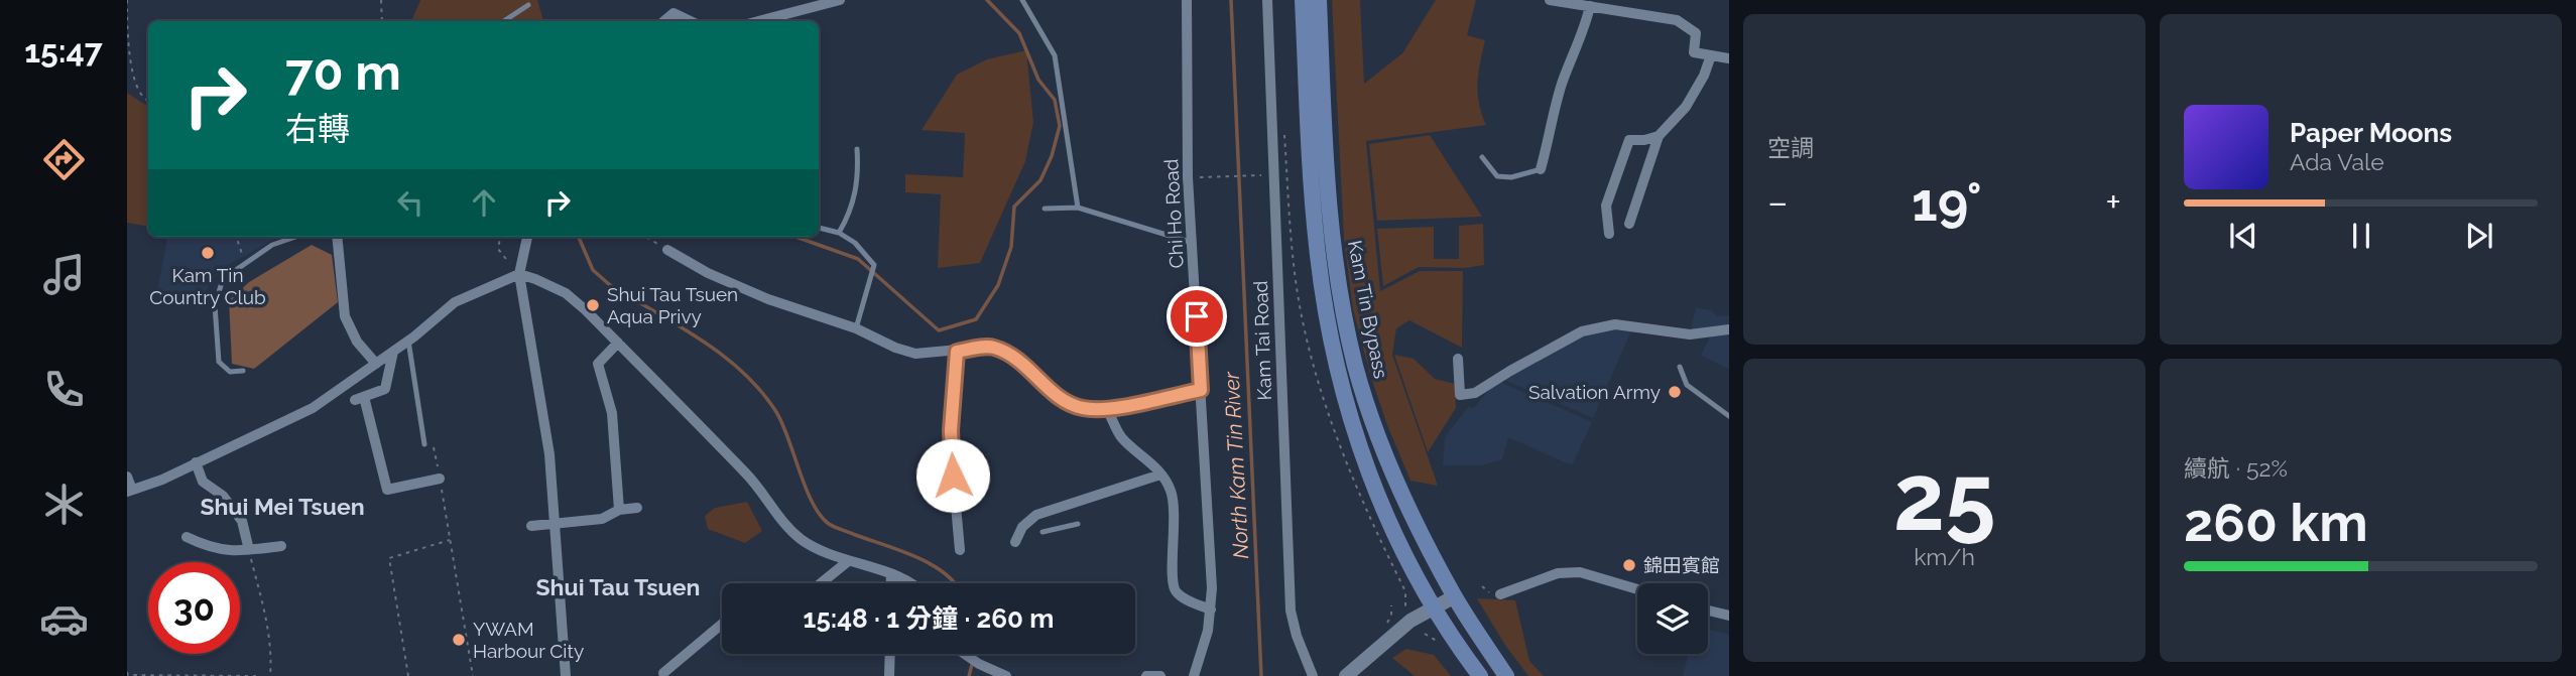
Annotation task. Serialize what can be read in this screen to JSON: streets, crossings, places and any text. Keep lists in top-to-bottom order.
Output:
{
  "streets": {
    "main road": ["Kam Tin Bypass"],
    "street": ["Chi Ho Road", "Kam Tai Road"]
  },
  "districts": ["Shui Mei Tsuen", "Shui Tau Tsuen"],
  "water": ["North Kam Tin River"],
  "places": [
    "Kam Tin Country Club",
    "Shui Tau Tsuen Aqua Privy",
    "Salvation Army",
    "錦田賓館",
    "YWAM Harbour City"
  ],
  "page": {
    "tabs": "15:47",
    "tile": [
      "空調",
      ["25", "km/h"],
      ["續航 · 52%", "260 km"]
    ],
    "turn": ["70 m", "右轉"],
    "song": ["Paper Moons", "Ada Vale"],
    "heat": ["−", "19°", "+"],
    "limit": "30",
    "trip": "15:48 · 1 分鐘 · 260 m"
  }
}
